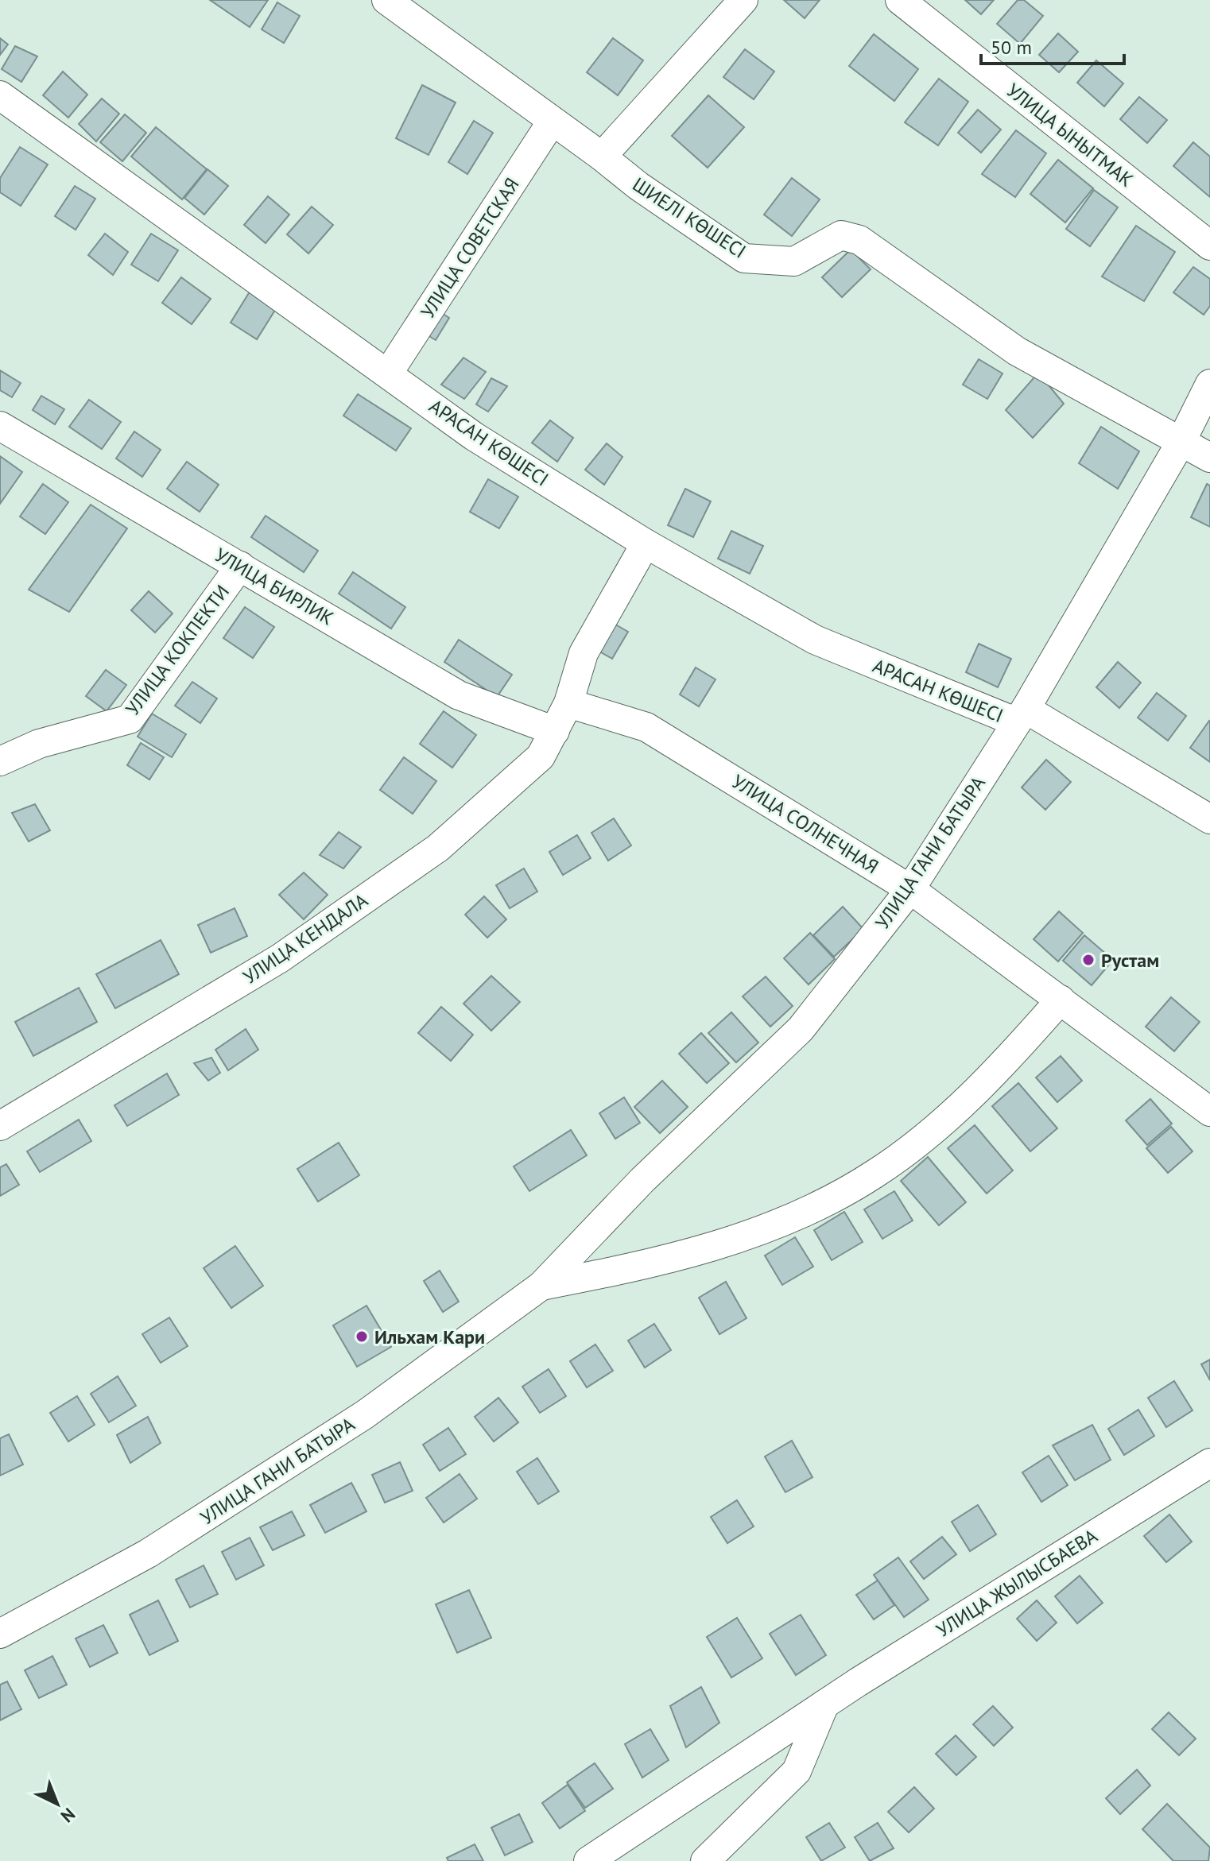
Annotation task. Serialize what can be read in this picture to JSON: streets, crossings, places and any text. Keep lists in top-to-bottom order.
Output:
{
  "streets": {
    "street": [
      "УЛИЦА ЫНЫТМАК",
      "ШИЕЛІ КӨШЕСІ",
      "УЛИЦА СОВЕТСКАЯ",
      "АРАСАН КӨШЕСІ",
      "УЛИЦА БИРЛИК",
      "УЛИЦА КОКПЕКТИ",
      "УЛИЦА СОЛНЕЧНАЯ",
      "УЛИЦА ГАНИ БАТЫРА",
      "УЛИЦА КЕНДАЛА",
      "УЛИЦА ЖЫЛЫСБАЕВА"
    ]
  },
  "crossings": [
    ["ШИЕЛІ КӨШЕСІ", "УЛИЦА СОВЕТСКАЯ"],
    ["ШИЕЛІ КӨШЕСІ", "УЛИЦА ГАНИ БАТЫРА"],
    ["УЛИЦА СОВЕТСКАЯ", "АРАСАН КӨШЕСІ"],
    ["АРАСАН КӨШЕСІ", "УЛИЦА ГАНИ БАТЫРА"],
    ["АРАСАН КӨШЕСІ", "УЛИЦА КЕНДАЛА"],
    ["УЛИЦА БИРЛИК", "УЛИЦА КОКПЕКТИ"],
    ["УЛИЦА БИРЛИК", "УЛИЦА КЕНДАЛА"],
    ["УЛИЦА СОЛНЕЧНАЯ", "УЛИЦА ГАНИ БАТЫРА"],
    ["УЛИЦА СОЛНЕЧНАЯ", "УЛИЦА КЕНДАЛА"]
  ],
  "places": ["Рустам", "Ильхам Кари"],
  "scale_bar": "50 m",
  "north": "bottom right"
}
